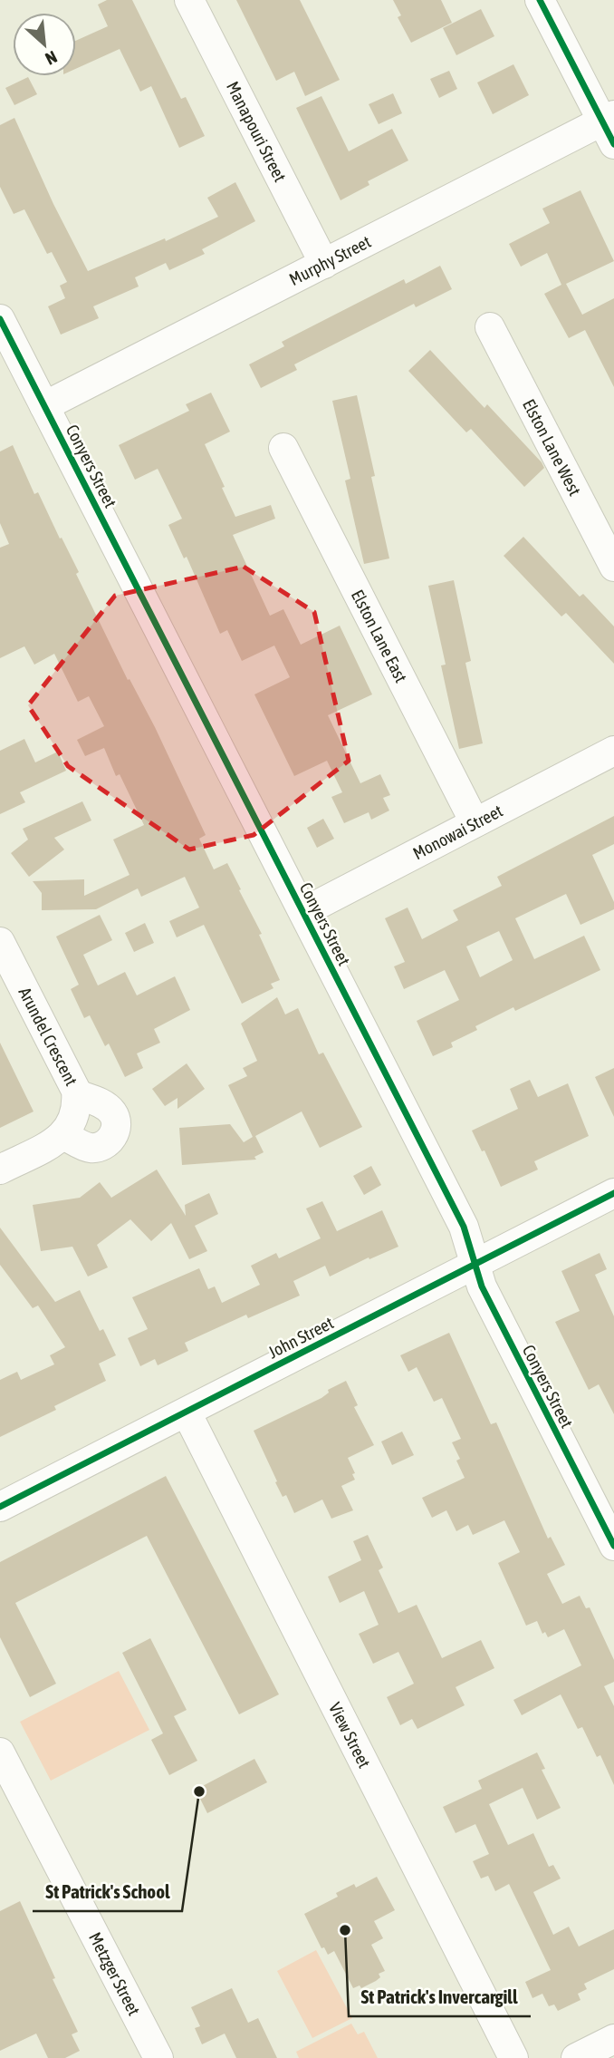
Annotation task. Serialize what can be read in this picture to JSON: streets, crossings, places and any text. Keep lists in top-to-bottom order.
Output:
{
  "streets": {
    "street": [
      "Manapouri Street",
      "Murphy Street",
      "Elston Lane West",
      "Conyers Street",
      "Elston Lane East",
      "Monowai Street",
      "Arundel Crescent",
      "John Street",
      "View Street",
      "Metzger Street"
    ]
  },
  "crossings": [
    ["Manapouri Street", "Murphy Street"],
    ["Murphy Street", "Conyers Street"],
    ["Conyers Street", "Monowai Street"],
    ["Conyers Street", "John Street"],
    ["Elston Lane East", "Monowai Street"],
    ["John Street", "View Street"]
  ],
  "places": ["St Patrick's School", "St Patrick's Invercargill"],
  "north": "bottom right"
}
